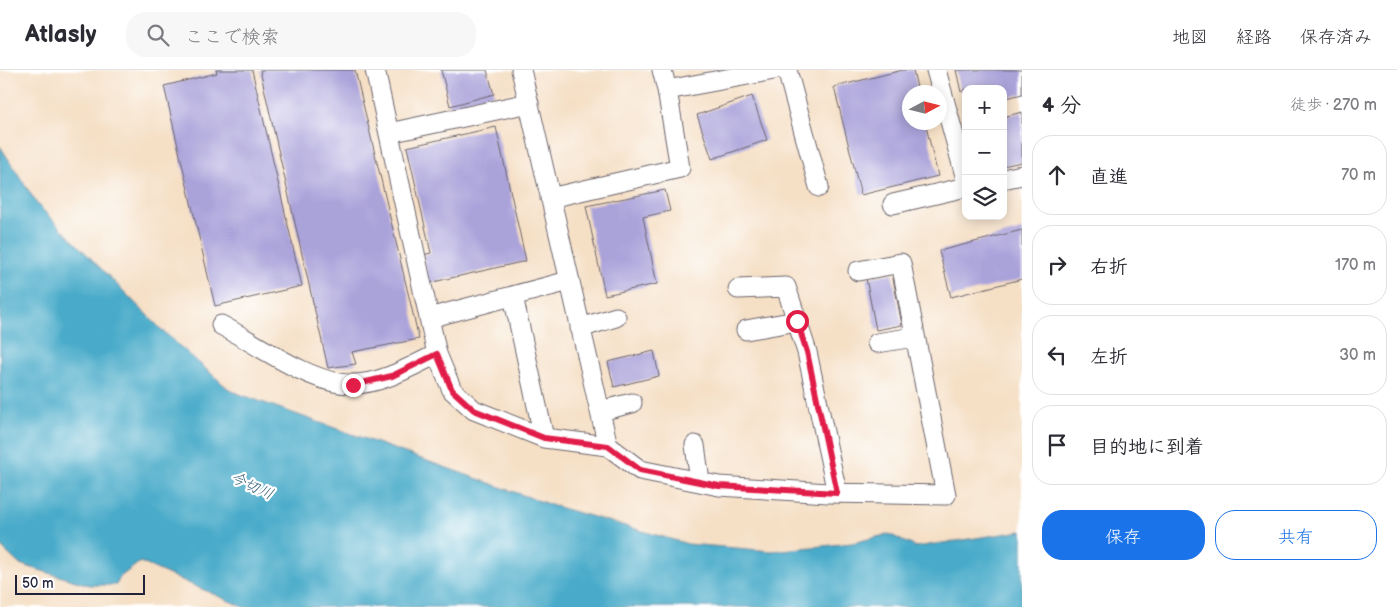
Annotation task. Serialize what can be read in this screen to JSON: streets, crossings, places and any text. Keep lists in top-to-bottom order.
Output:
{
  "water": ["今切川"],
  "scale_bar": "50 m",
  "north": "right",
  "page": {
    "header": "Atlasly",
    "search": "ここで検索",
    "nav": ["地図", "経路", "保存済み"],
    "heading": ["4 分", "徒歩 · 270 m"],
    "map_buttons": ["+", "−"],
    "list": [
      ["直進", "70 m"],
      ["右折", "170 m"],
      ["左折", "30 m"],
      "目的地に到着"
    ],
    "buttons": ["保存", "共有"],
    "scale": "50 m"
  }
}
